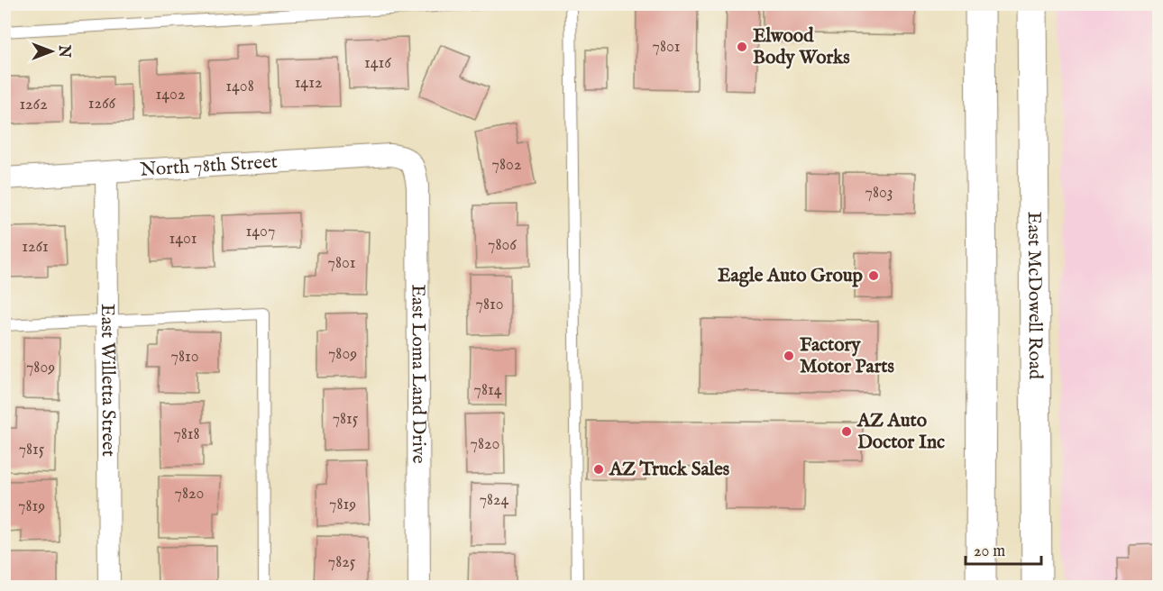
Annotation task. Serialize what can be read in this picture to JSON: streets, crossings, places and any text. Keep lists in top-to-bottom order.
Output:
{
  "streets": {
    "main road": ["East McDowell Road"],
    "street": ["North 78th Street", "East Loma Land Drive", "East Willetta Street"]
  },
  "crossings": [
    ["North 78th Street", "East Loma Land Drive"],
    ["North 78th Street", "East Willetta Street"]
  ],
  "places": [
    "Elwood Body Works",
    "Eagle Auto Group",
    "Factory Motor Parts",
    "AZ Auto Doctor Inc",
    "AZ Truck Sales"
  ],
  "house_numbers": [
    "7801",
    "1416",
    "1412",
    "1408",
    "1402",
    "1266",
    "1262",
    "7802",
    "7803",
    "1407",
    "1401",
    "7806",
    "1261",
    "7801",
    "7810",
    "7809",
    "7810",
    "7809",
    "7814",
    "7815",
    "7818",
    "7820",
    "7815",
    "7820",
    "7824",
    "7819",
    "7819",
    "7825"
  ],
  "scale_bar": "20 m",
  "north": "right"
}
